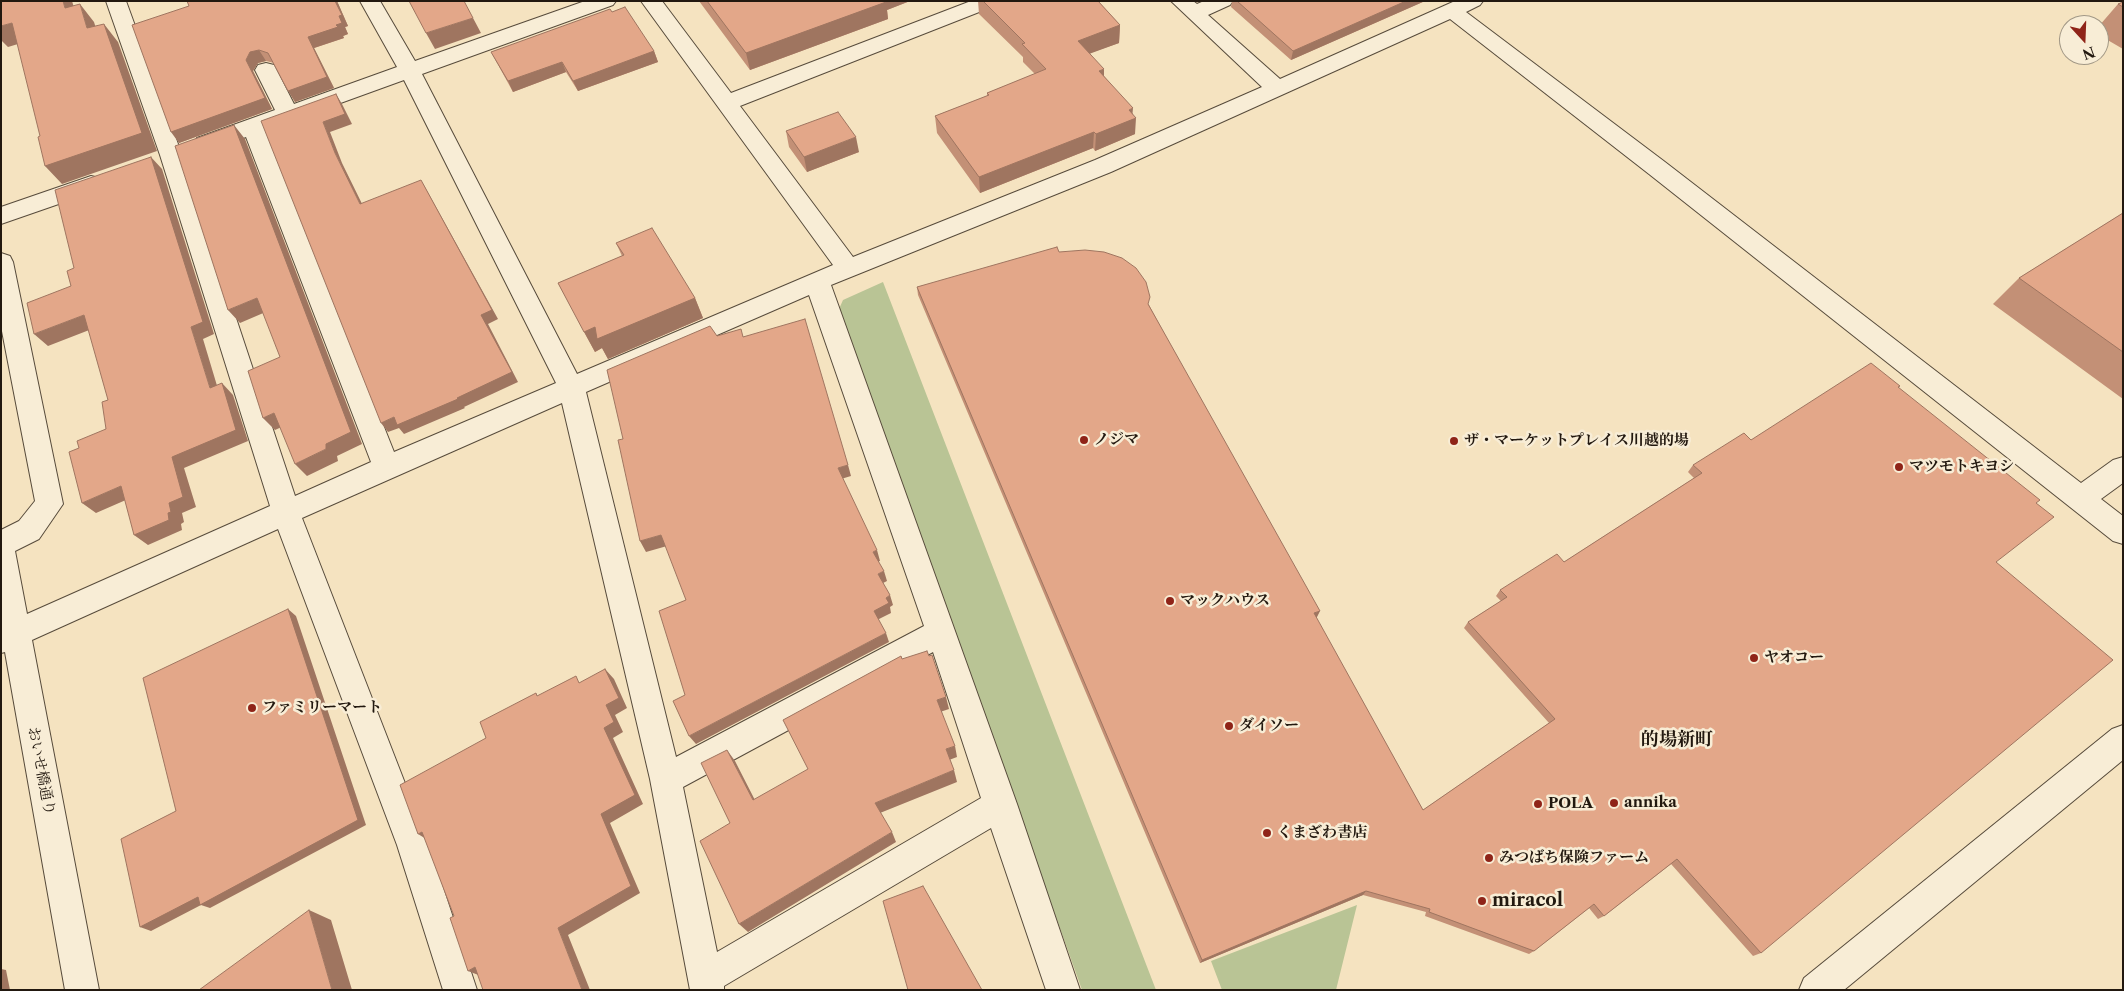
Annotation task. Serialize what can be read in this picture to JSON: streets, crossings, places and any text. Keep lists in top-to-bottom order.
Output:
{
  "streets": {
    "street": ["おいせ橋通り"]
  },
  "districts": ["的場新町"],
  "places": [
    "ノジマ",
    "ザ・マーケットプレイス川越的場",
    "マツモトキヨシ",
    "マックハウス",
    "ヤオコー",
    "ファミリーマート",
    "ダイソー",
    "annika",
    "POLA",
    "くまざわ書店",
    "みつばち保険ファーム",
    "miracol"
  ],
  "north": "bottom"
}
